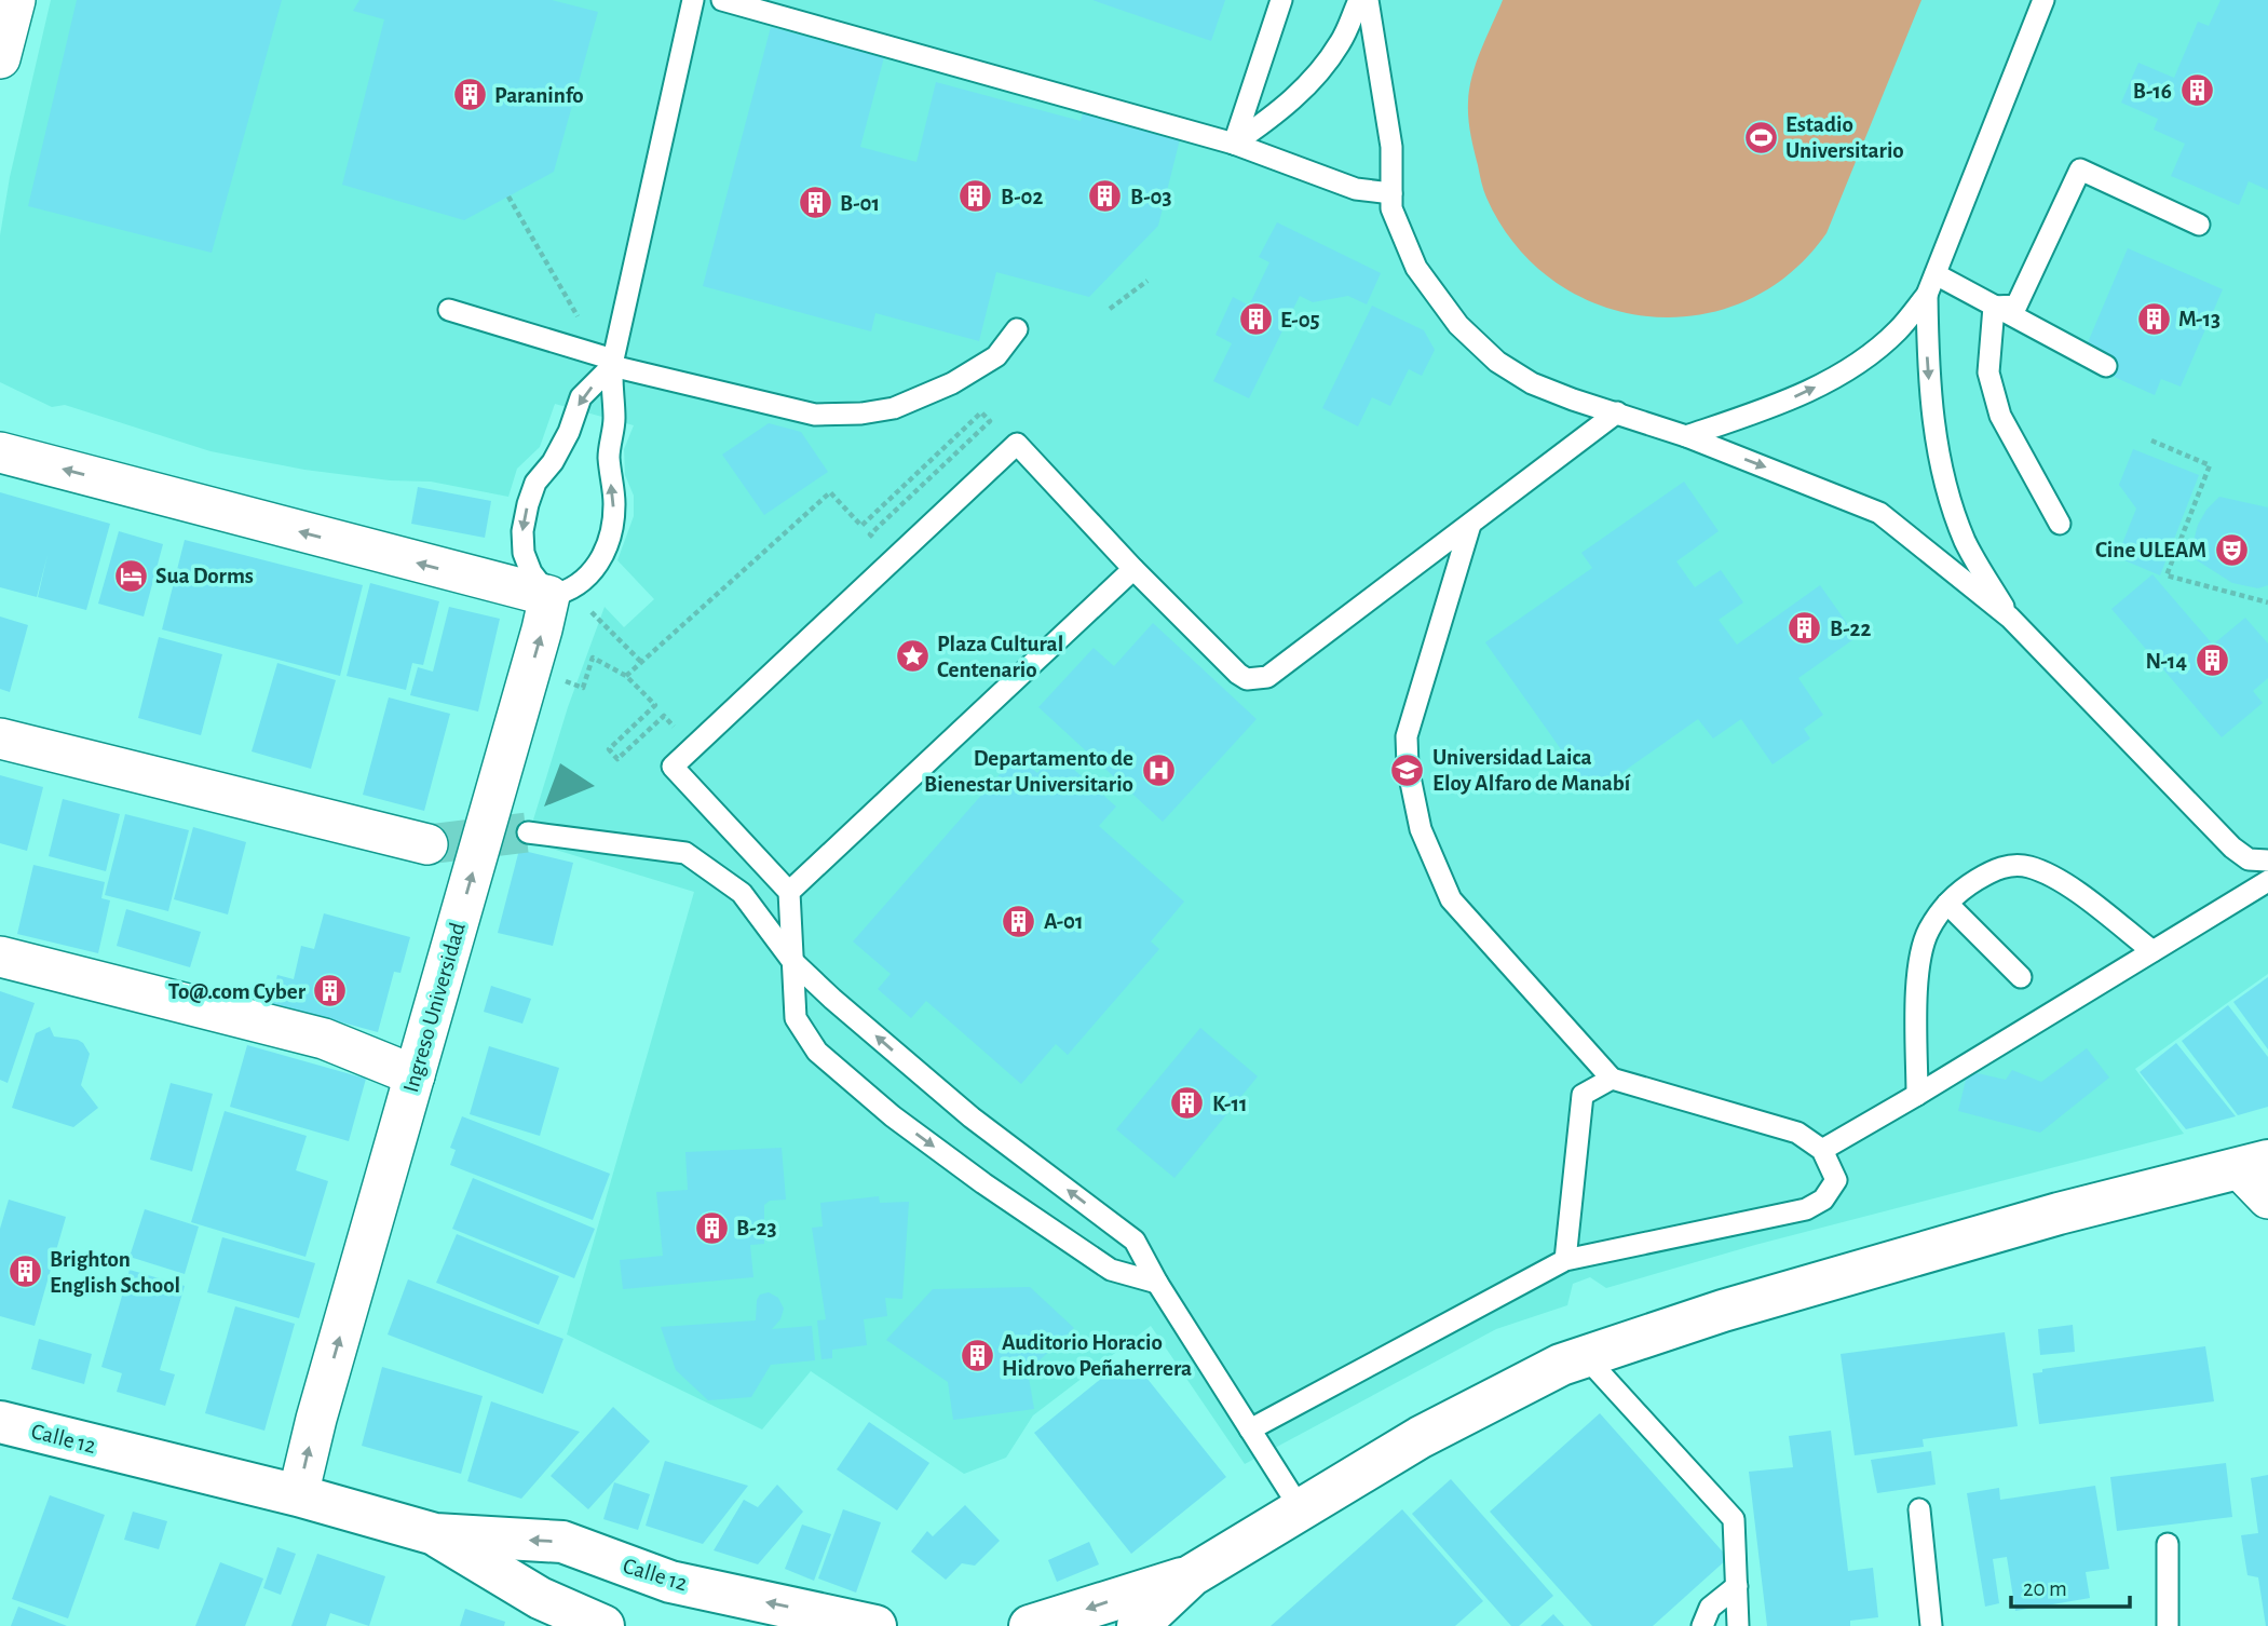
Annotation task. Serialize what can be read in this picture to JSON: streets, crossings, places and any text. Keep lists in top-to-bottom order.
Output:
{
  "streets": {
    "main road": ["Calle 12"],
    "street": ["Ingreso Universidad"]
  },
  "crossings": [
    ["Ingreso Universidad", "Calle 12"]
  ],
  "one_way": ["Ingreso Universidad"],
  "places": {
    "building": [
      "B-16",
      "Paraninfo",
      "B-02",
      "B-03",
      "B-01",
      "M-13",
      "E-05",
      "B-22",
      "N-14",
      "A-01",
      "To@.com Cyber",
      "K-11",
      "B-23",
      "Brighton English School",
      "Auditorio Horacio Hidrovo Peñaherrera"
    ],
    "sports": ["Estadio Universitario"],
    "theatre": ["Cine ULEAM"],
    "hotel": ["Sua Dorms"],
    "place": ["Plaza Cultural Centenario"],
    "school or university": ["Universidad Laica Eloy Alfaro de Manabí"],
    "hospital": ["Departamento de Bienestar Universitario"]
  },
  "scale_bar": "20 m"
}
